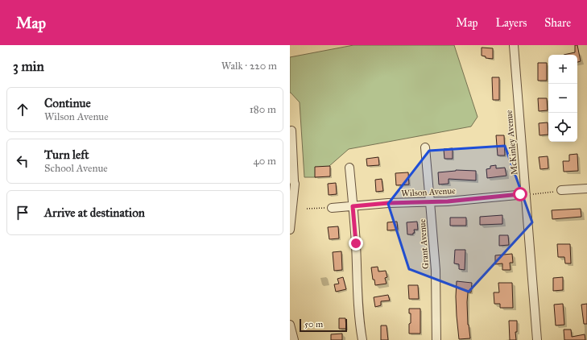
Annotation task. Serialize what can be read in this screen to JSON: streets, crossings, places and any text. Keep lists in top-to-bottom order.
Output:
{
  "streets": {
    "street": ["McKinley Avenue", "Wilson Avenue", "Grant Avenue"]
  },
  "crossings": [
    ["McKinley Avenue", "Wilson Avenue"],
    ["Wilson Avenue", "Grant Avenue"]
  ],
  "scale_bar": "50 m",
  "page": {
    "header": "Map",
    "nav": ["Map", "Layers", "Share"],
    "heading": ["3 min", "Walk · 220 m"],
    "map_buttons": ["+", "−"],
    "list": [
      ["Continue", "Wilson Avenue", "180 m"],
      ["Turn left", "School Avenue", "40 m"],
      "Arrive at destination"
    ],
    "scale": "50 m"
  }
}
